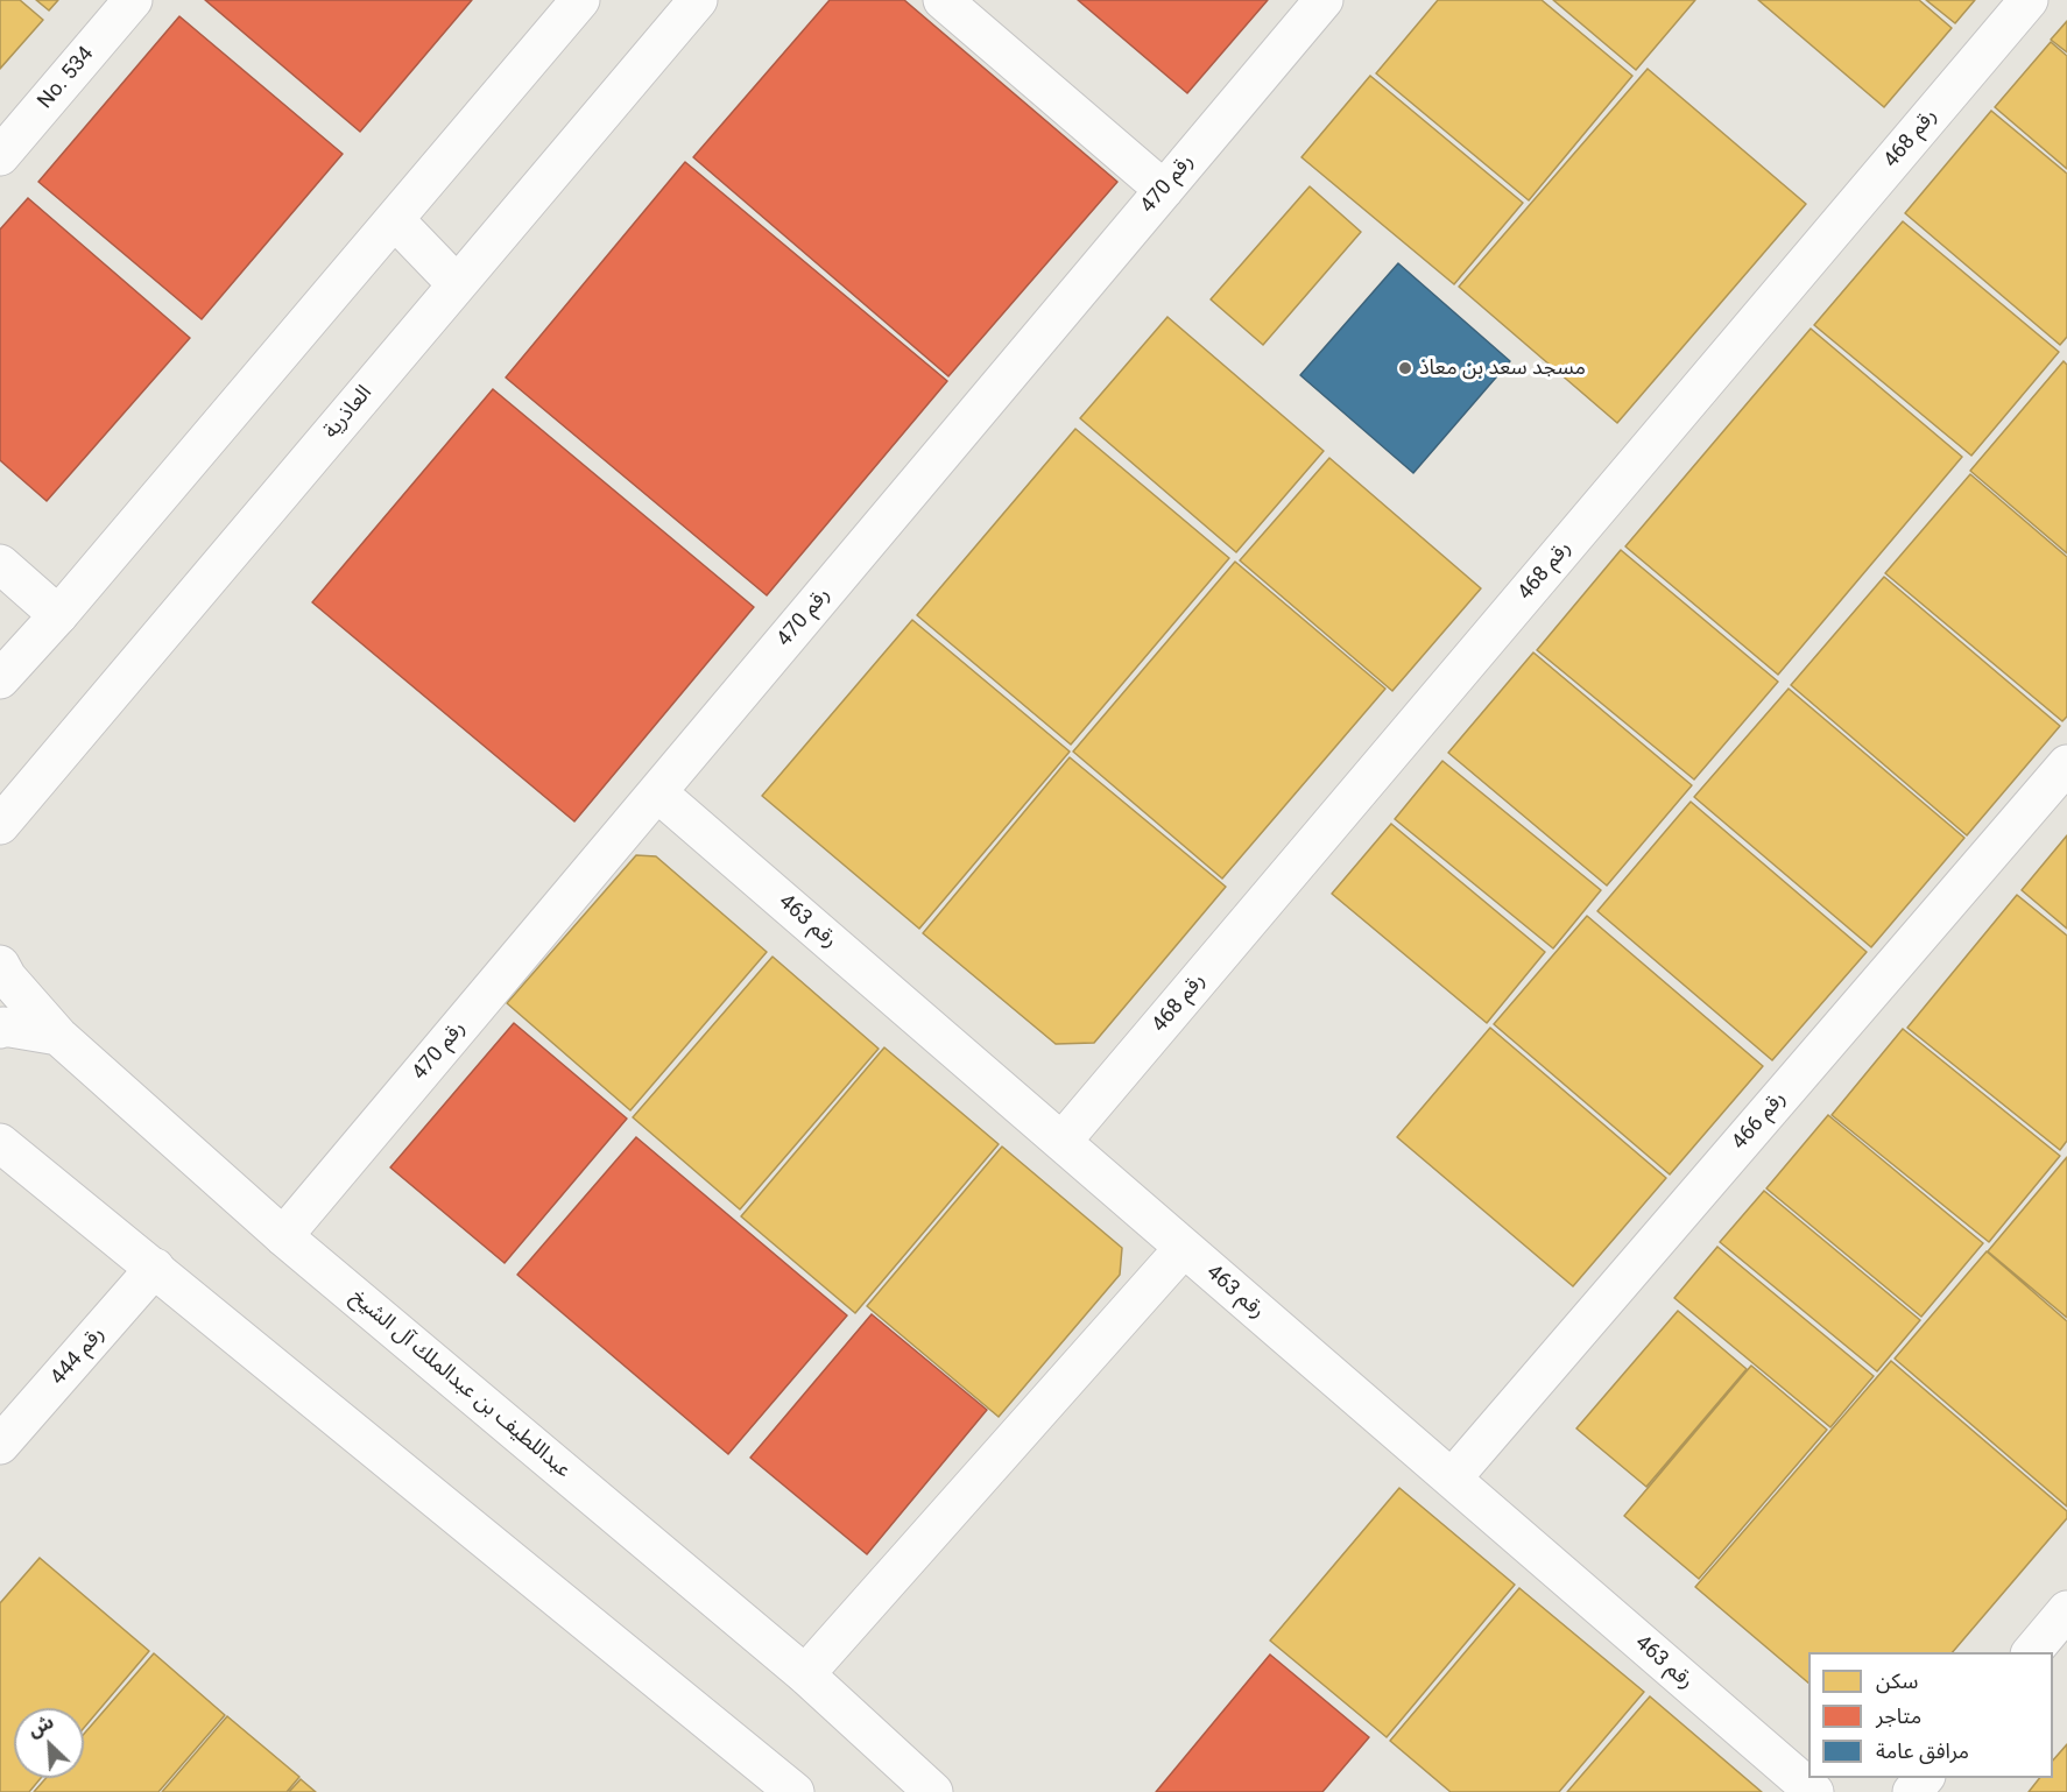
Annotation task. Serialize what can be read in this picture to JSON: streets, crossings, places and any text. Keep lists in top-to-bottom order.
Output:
{
  "streets": {
    "street": [
      "No. 534",
      "رقم 468",
      "رقم 470",
      "العاذرية",
      "رقم 463",
      "رقم 466",
      "رقم 444",
      "عبداللطيف بن عبدالملك آل الشيخ"
    ]
  },
  "crossings": [
    ["رقم 468", "رقم 463"],
    ["رقم 470", "رقم 463"],
    ["رقم 470", "عبداللطيف بن عبدالملك آل الشيخ"],
    ["رقم 463", "رقم 466"]
  ],
  "places": ["مسجد سعد بن معاذ"],
  "legend": ["سكن", "متاجر", "مرافق عامة"],
  "north": "top left"
}
